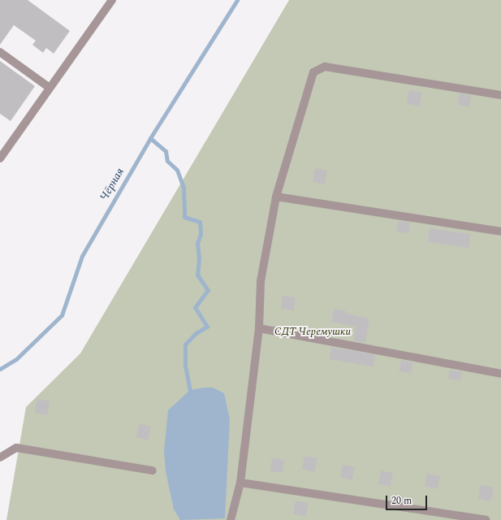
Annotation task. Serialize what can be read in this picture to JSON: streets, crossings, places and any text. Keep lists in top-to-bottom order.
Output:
{
  "water": ["Чёрная"],
  "parks": ["СДТ Черемушки"],
  "scale_bar": "20 m"
}
